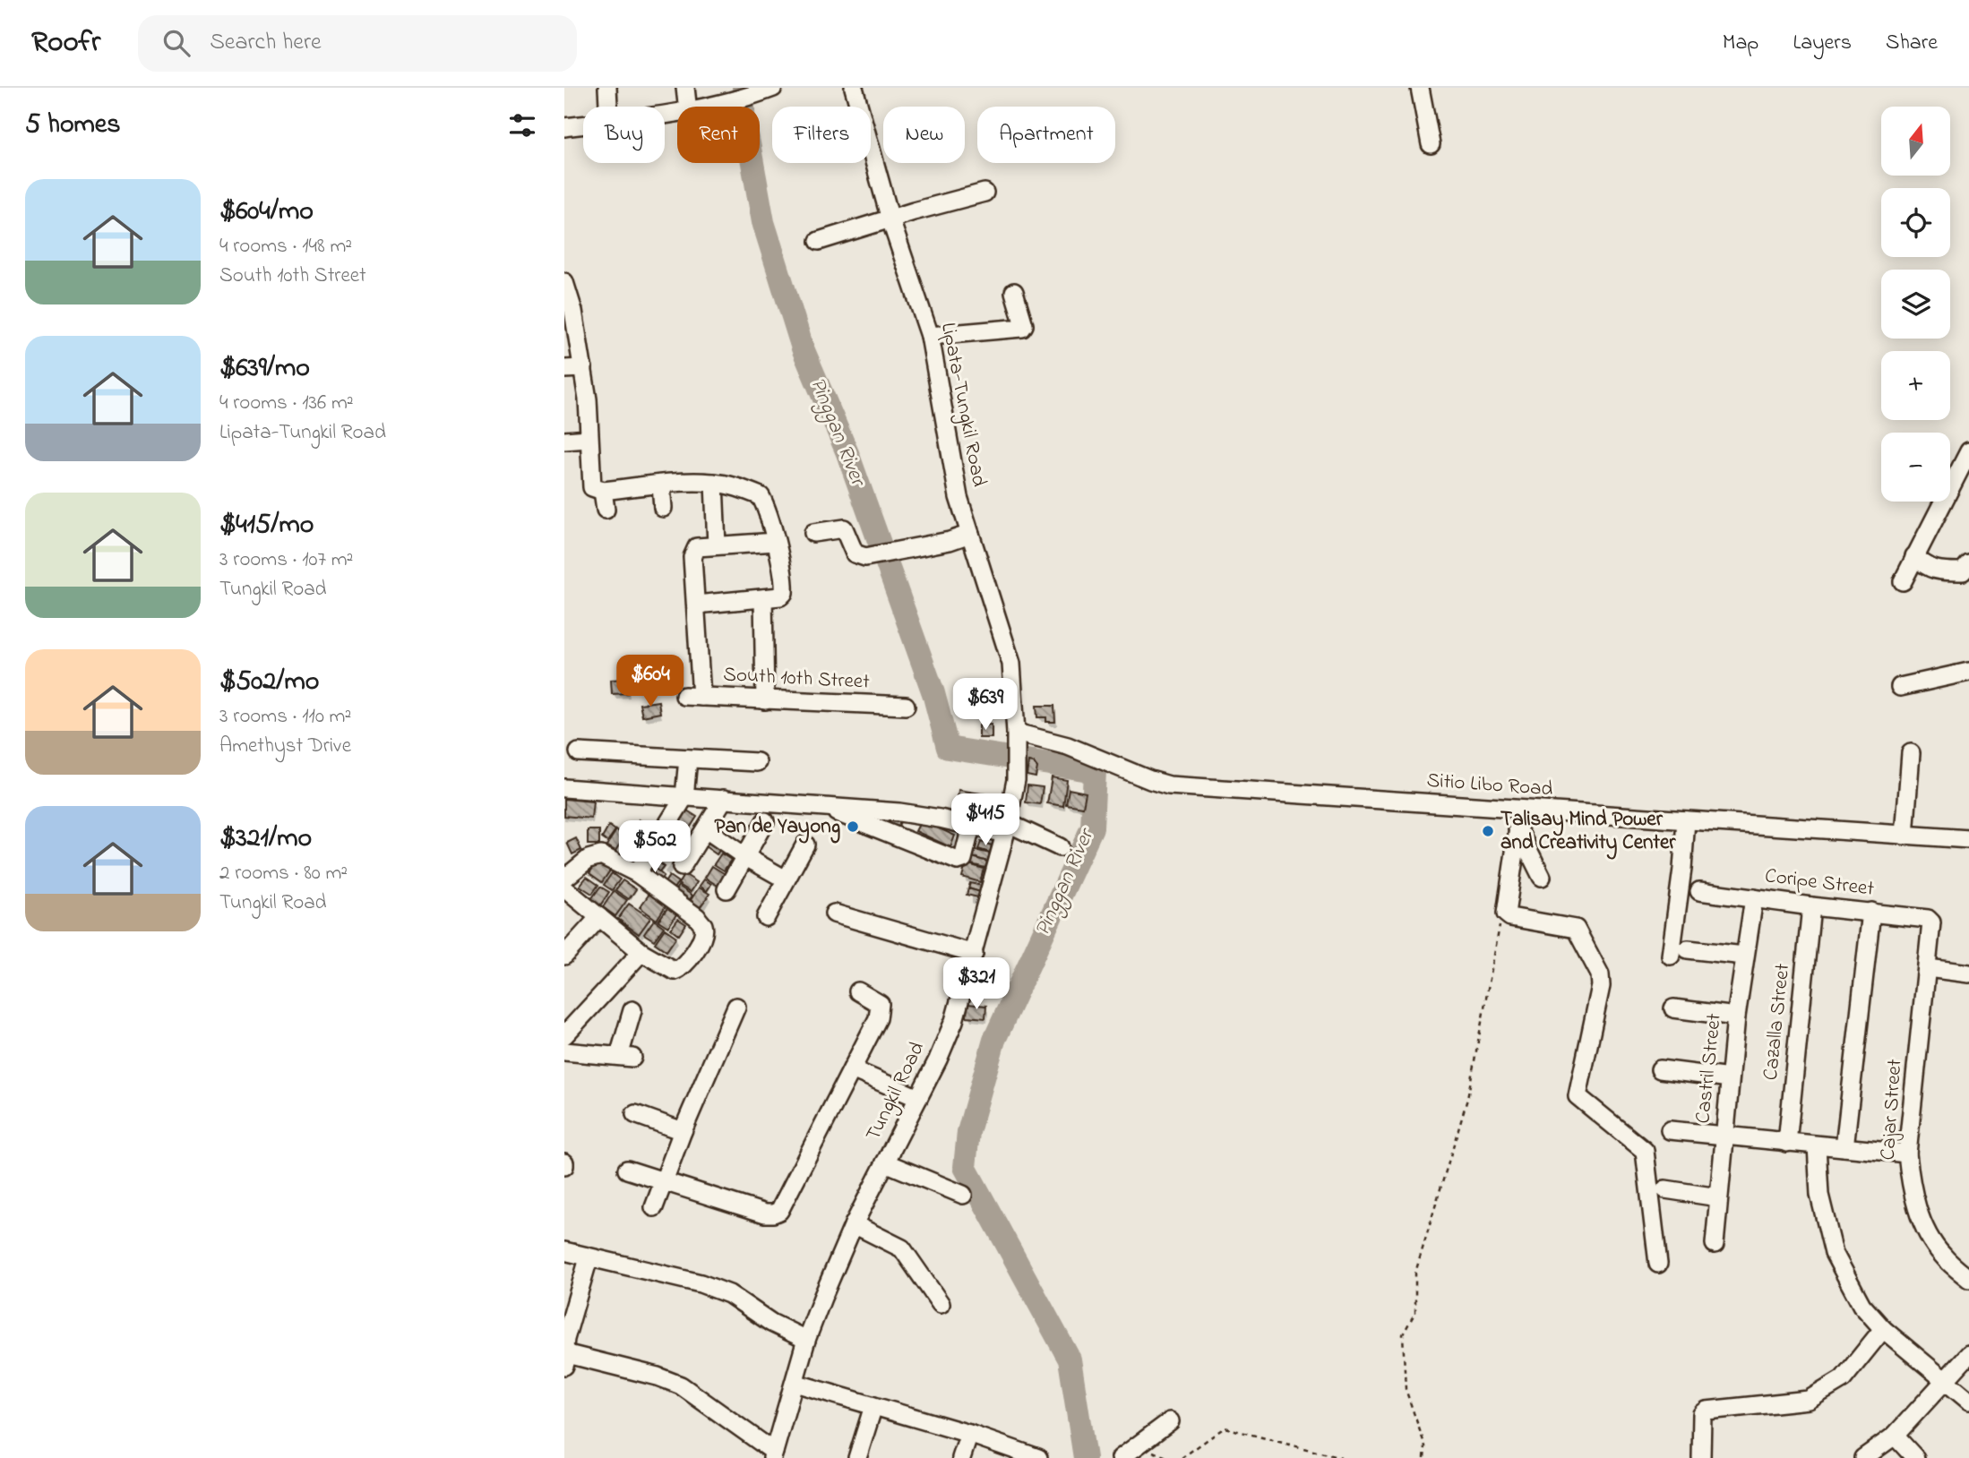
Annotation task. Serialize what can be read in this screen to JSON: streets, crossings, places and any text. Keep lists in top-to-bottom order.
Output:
{
  "streets": {
    "street": [
      "Lipata-Tungkil Road",
      "South 10th Street",
      "Sitio Libo Road",
      "Coripe Street",
      "Cazalla Street",
      "Castril Street",
      "Tungkil Road",
      "Cajar Street"
    ]
  },
  "crossings": [
    ["Lipata-Tungkil Road", "Sitio Libo Road"],
    ["Lipata-Tungkil Road", "Tungkil Road"],
    ["Sitio Libo Road", "Tungkil Road"],
    ["Coripe Street", "Cazalla Street"],
    ["Coripe Street", "Castril Street"],
    ["Coripe Street", "Cajar Street"]
  ],
  "water": ["Pinggan River"],
  "places": ["Pan de Yayong", "Talisay Mind Power and Creativity Center"],
  "north": "top",
  "page": {
    "header": "Roofr",
    "search": "Search here",
    "nav": ["Map", "Layers", "Share"],
    "heading": "5 homes",
    "map_buttons": ["+", "−"],
    "chip": [
      "Buy",
      "Rent",
      "Filters",
      "New",
      "Apartment"
    ],
    "list": [
      {
        "name": "$604/mo",
        "note": "4 rooms · 148 m² · South 10th Street"
      },
      {
        "name": "$639/mo",
        "note": "4 rooms · 136 m² · Lipata-Tungkil Road"
      },
      {
        "name": "$415/mo",
        "note": "3 rooms · 107 m² · Tungkil Road"
      },
      {
        "name": "$502/mo",
        "note": "3 rooms · 110 m² · Amethyst Drive"
      },
      {
        "name": "$321/mo",
        "note": "2 rooms · 80 m² · Tungkil Road"
      }
    ],
    "price": [
      "$604",
      "$639",
      "$415",
      "$502",
      "$321"
    ]
  }
}
